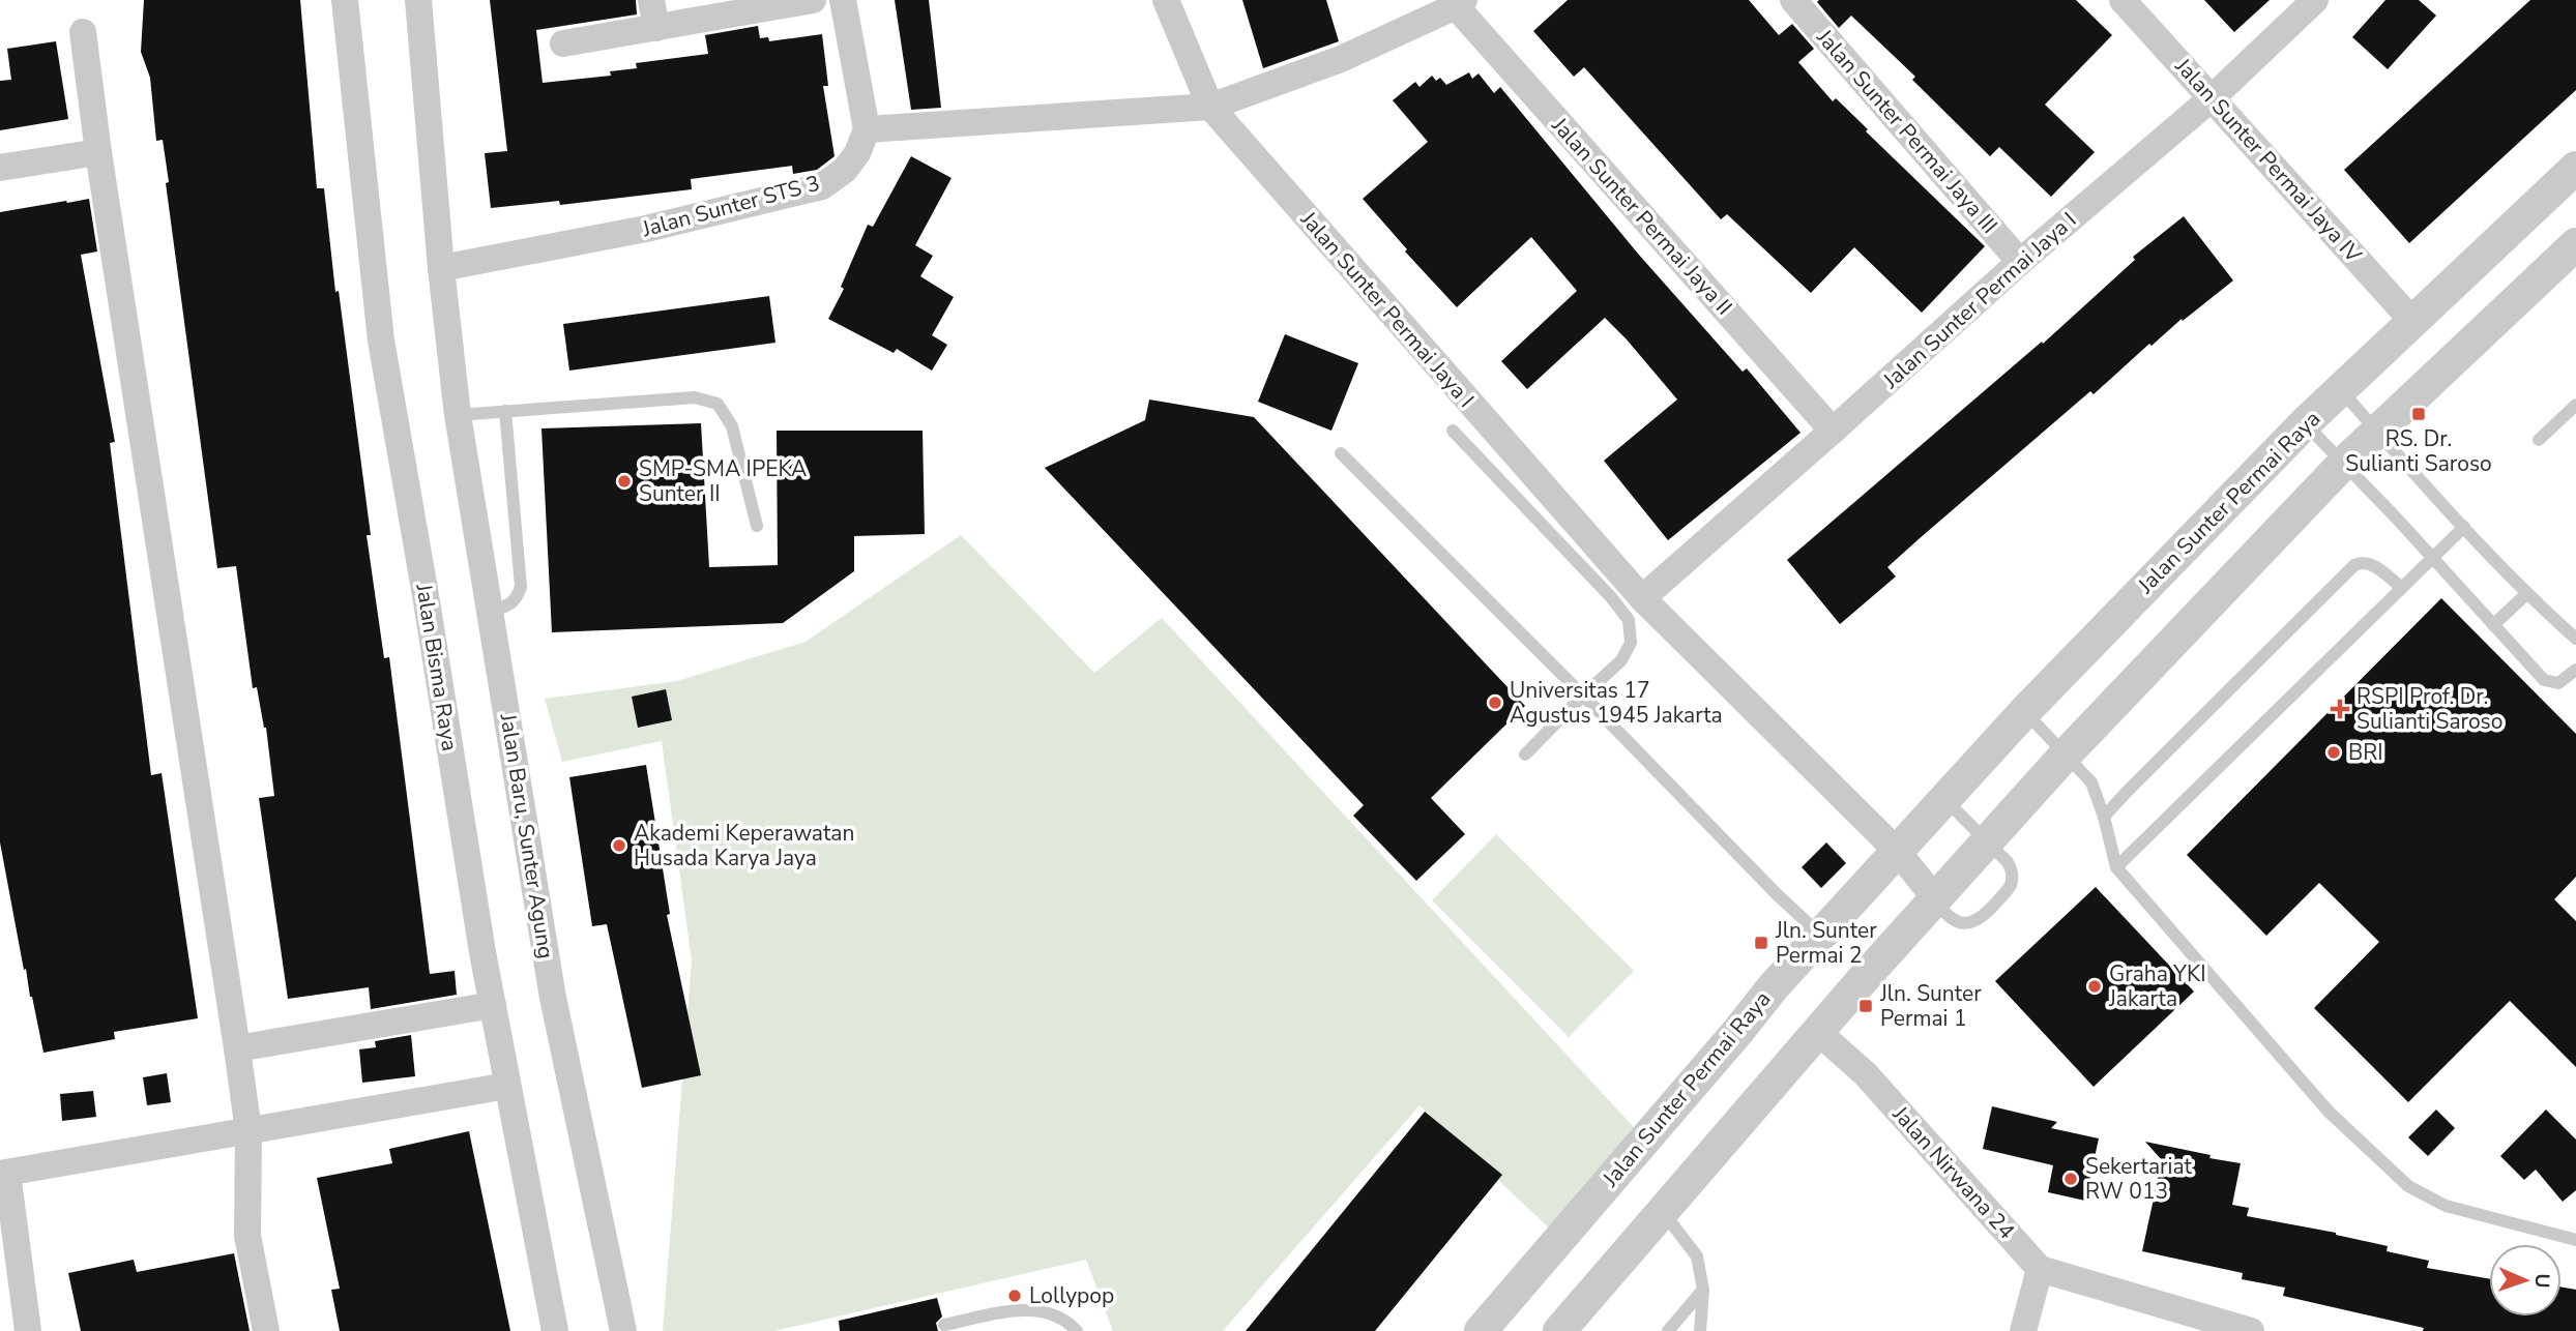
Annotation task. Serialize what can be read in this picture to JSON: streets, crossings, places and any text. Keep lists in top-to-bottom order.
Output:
{
  "streets": {
    "street": [
      "Jalan Sunter Permai Jaya III",
      "Jalan Sunter Permai Jaya IV",
      "Jalan Sunter STS 3",
      "Jalan Sunter Permai Jaya II",
      "Jalan Sunter Permai Jaya I",
      "Jalan Sunter Permai Raya",
      "Jalan Bisma Raya",
      "Jalan Baru, Sunter Agung",
      "Jalan Nirwana 24"
    ]
  },
  "crossings": [
    ["Jalan Sunter Permai Jaya III", "Jalan Sunter Permai Jaya I"],
    ["Jalan Sunter Permai Jaya IV", "Jalan Sunter Permai Jaya I"],
    ["Jalan Sunter Permai Jaya IV", "Jalan Sunter Permai Raya"],
    ["Jalan Sunter STS 3", "Jalan Baru, Sunter Agung"],
    ["Jalan Sunter Permai Jaya II", "Jalan Sunter Permai Jaya I"],
    ["Jalan Sunter Permai Jaya I", "Jalan Sunter Permai Raya"]
  ],
  "places": {
    "transit": ["RS. Dr. Sulianti Saroso", "Jln. Sunter Permai 2", "Jln. Sunter Permai 1"],
    "other": [
      "SMP-SMA IPEKA Sunter II",
      "Universitas 17 Agustus 1945 Jakarta",
      "BRI",
      "Akademi Keperawatan Husada Karya Jaya",
      "Graha YKI Jakarta",
      "Sekertariat RW 013",
      "Lollypop"
    ],
    "health": ["RSPI Prof. Dr. Sulianti Saroso"]
  },
  "north": "right"
}
